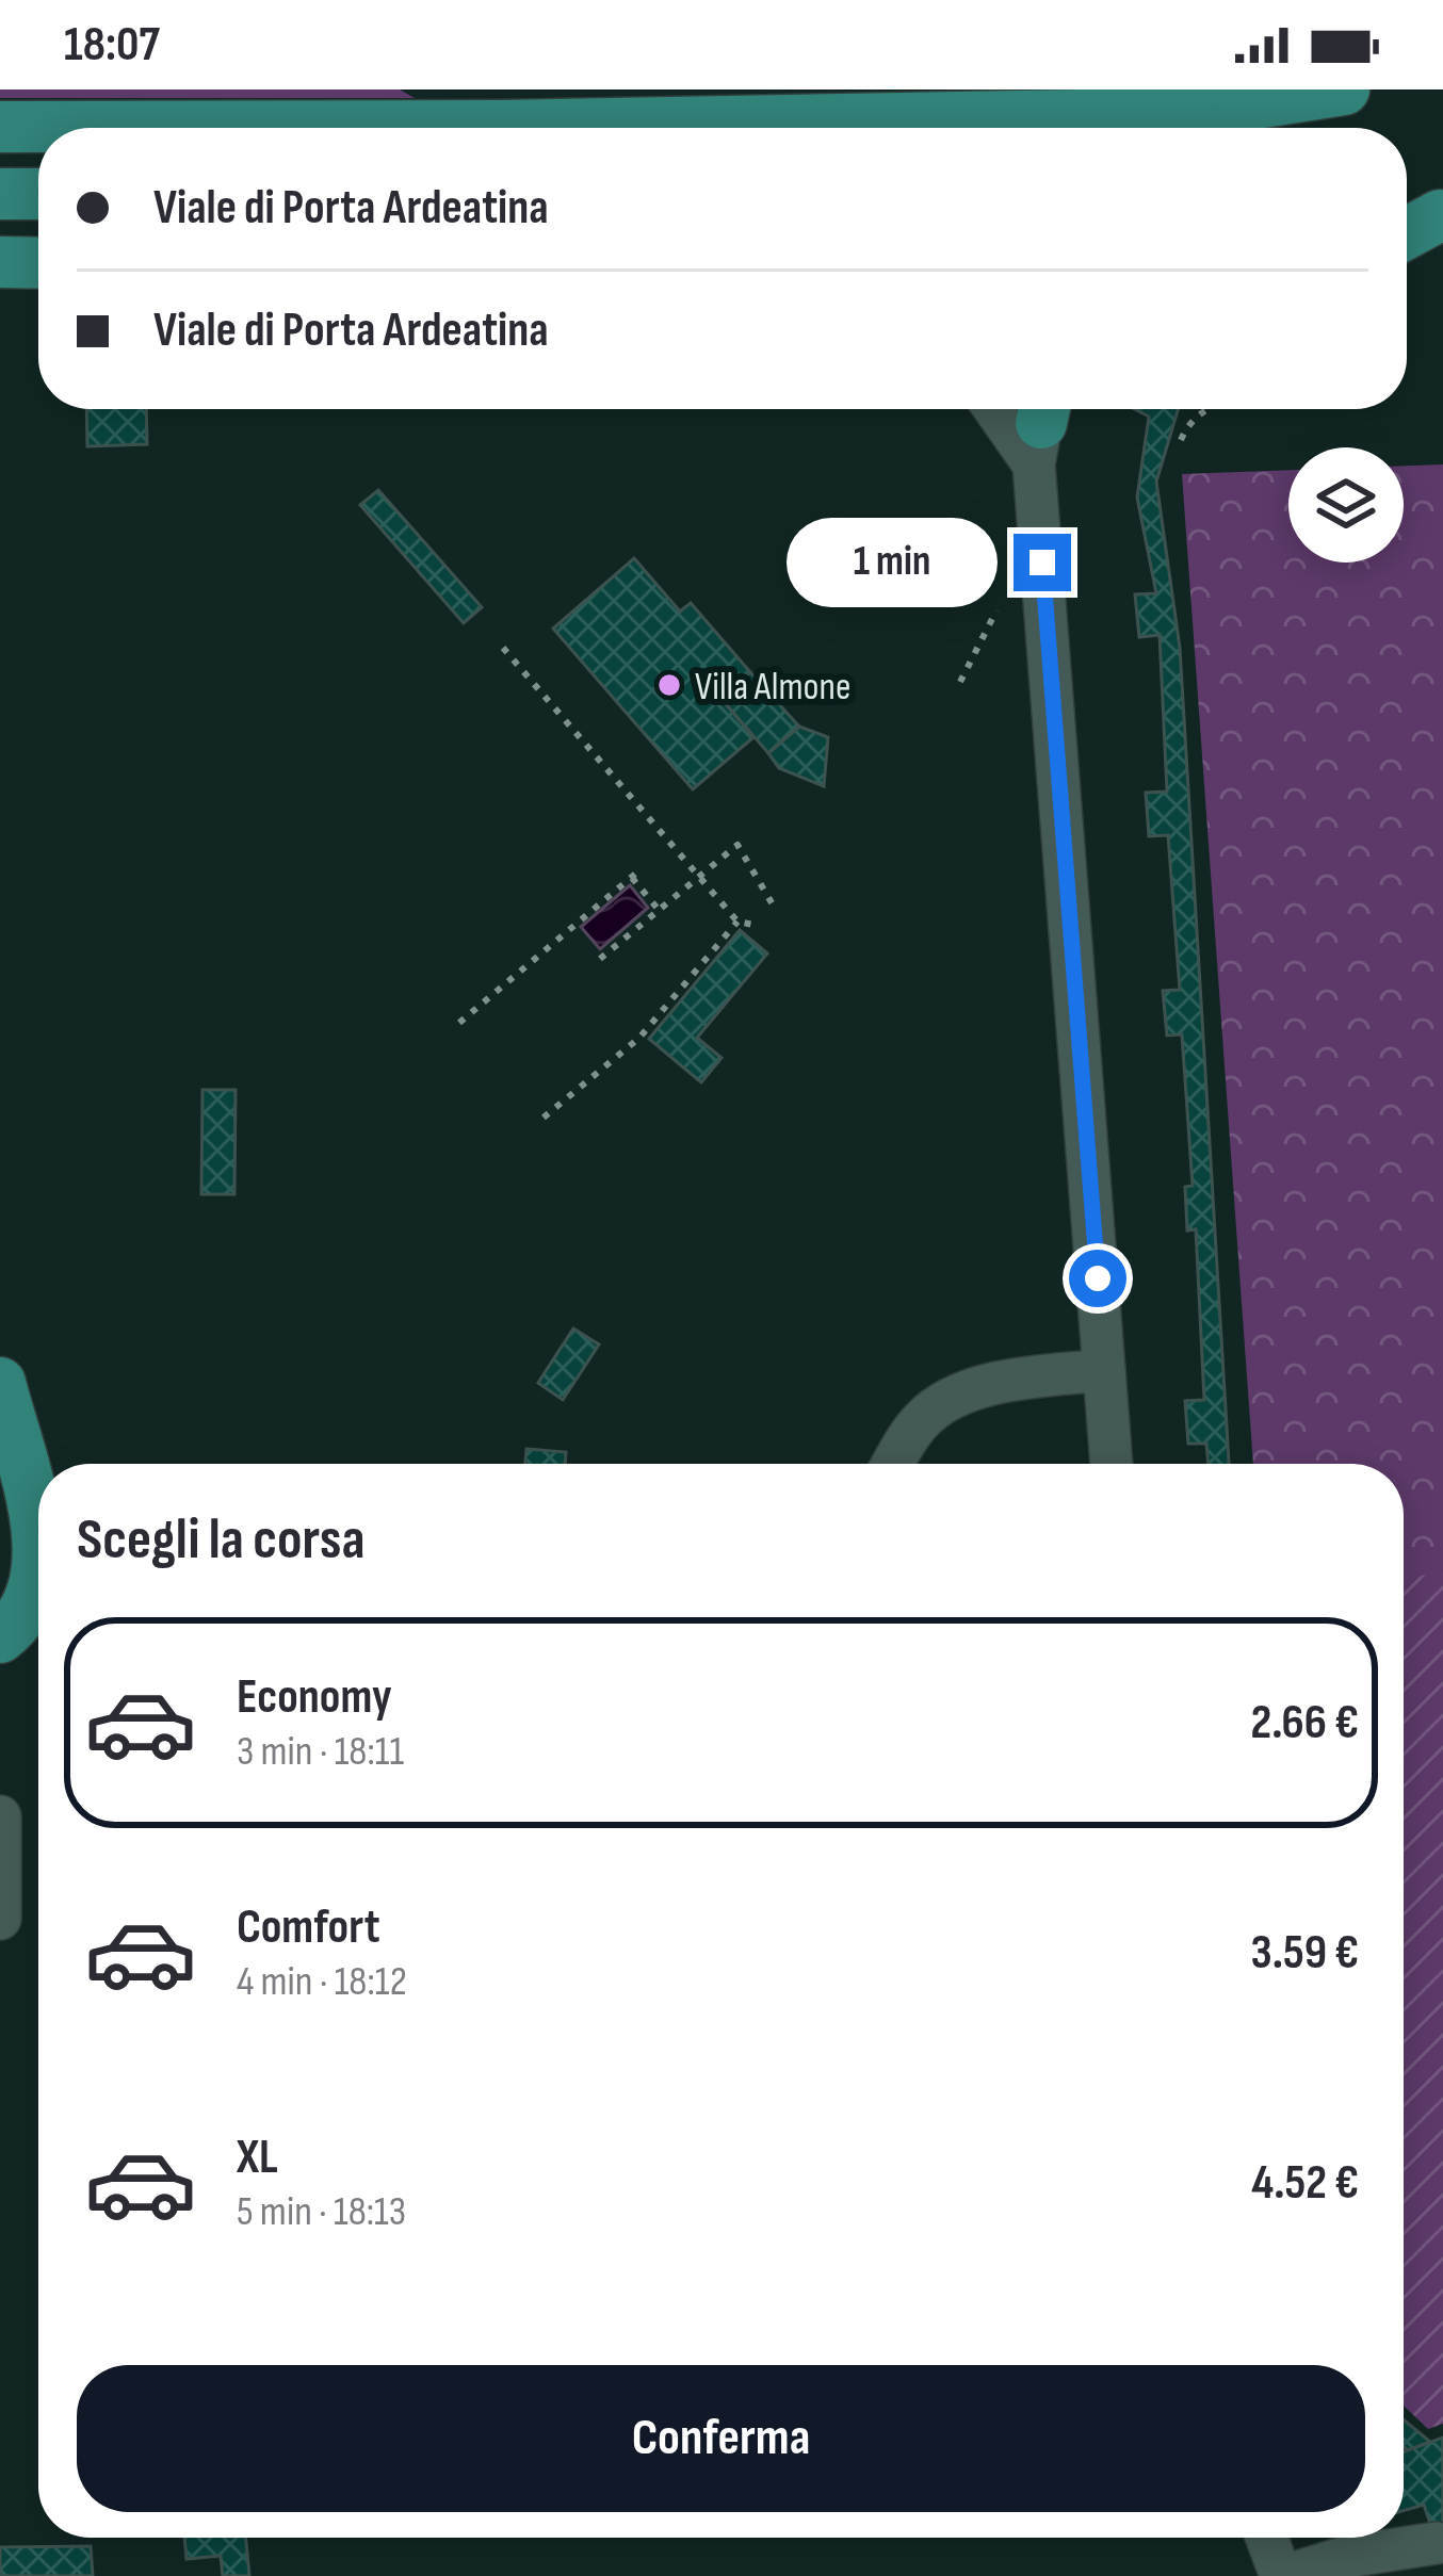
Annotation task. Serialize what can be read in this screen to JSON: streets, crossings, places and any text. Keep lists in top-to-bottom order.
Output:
{
  "places": ["Villa Almone"],
  "page": {
    "status": "18:07",
    "banner": ["Viale di Porta Ardeatina", "Viale di Porta Ardeatina"],
    "bubble": "1 min",
    "heading": "Scegli la corsa",
    "list": [
      {
        "name": "Economy",
        "note": "3 min · 18:11",
        "value": "2.66 €"
      },
      {
        "name": "Comfort",
        "note": "4 min · 18:12",
        "value": "3.59 €"
      },
      {
        "name": "XL",
        "note": "5 min · 18:13",
        "value": "4.52 €"
      }
    ],
    "buttons": "Conferma"
  }
}
